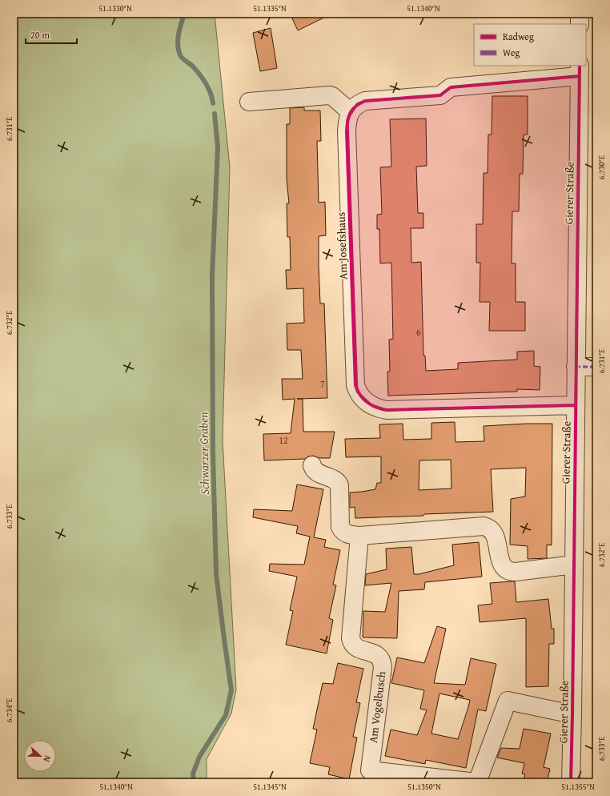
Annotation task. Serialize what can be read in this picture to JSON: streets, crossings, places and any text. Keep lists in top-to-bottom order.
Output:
{
  "streets": {
    "street": ["Gierer Straße", "Am Josefshaus", "Am Vogelbusch"]
  },
  "crossings": [
    ["Gierer Straße", "Am Josefshaus"],
    ["Gierer Straße", "Am Vogelbusch"]
  ],
  "water": ["Schwarzer Graben"],
  "house_numbers": ["6", "7", "12"],
  "legend": ["Radweg", "Weg"],
  "scale_bar": "20 m",
  "north": "right",
  "coordinates": [
    "51.1330°N",
    "51.1335°N",
    "51.1340°N",
    "6.731°E",
    "6.730°E",
    "6.732°E",
    "6.733°E",
    "6.734°E",
    "51.1345°N",
    "51.1350°N",
    "51.1355°N"
  ]
}
